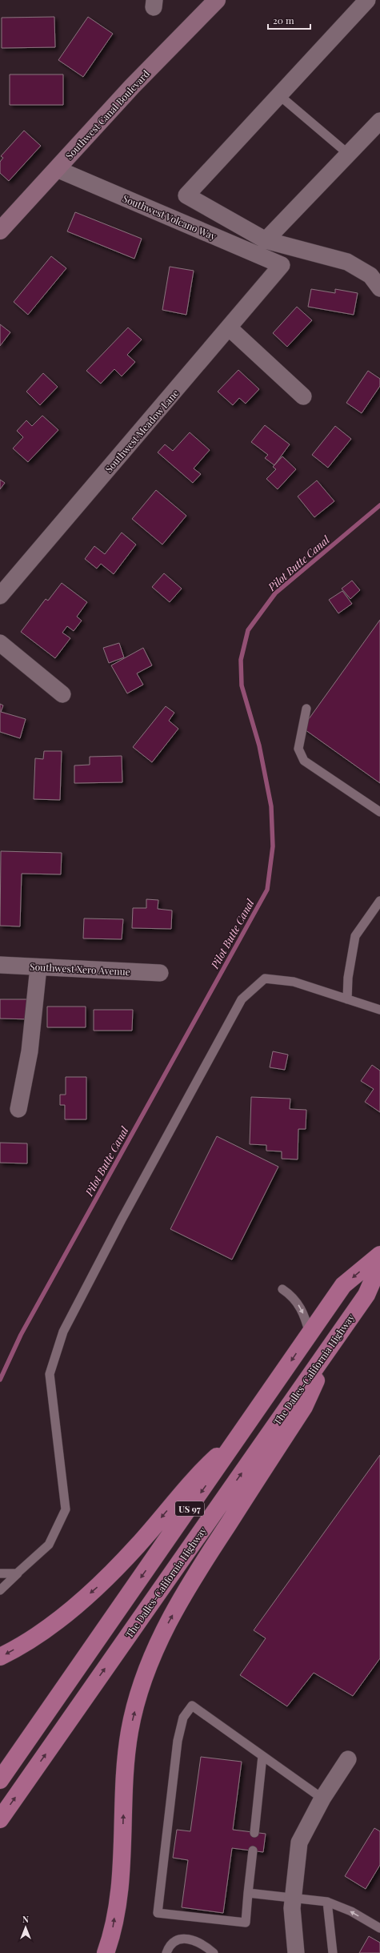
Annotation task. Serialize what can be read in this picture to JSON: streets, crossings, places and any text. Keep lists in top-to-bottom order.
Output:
{
  "streets": {
    "highway": ["The Dalles-California Highway", "US 97"],
    "main road": ["Southwest Canal Boulevard"],
    "street": ["Southwest Volcano Way", "Southwest Meadow Lane", "Southwest Xero Avenue"]
  },
  "crossings": [
    ["Southwest Canal Boulevard", "Southwest Volcano Way"],
    ["Southwest Volcano Way", "Southwest Meadow Lane"]
  ],
  "water": ["Pilot Butte Canal"],
  "scale_bar": "20 m",
  "north": "top"
}
